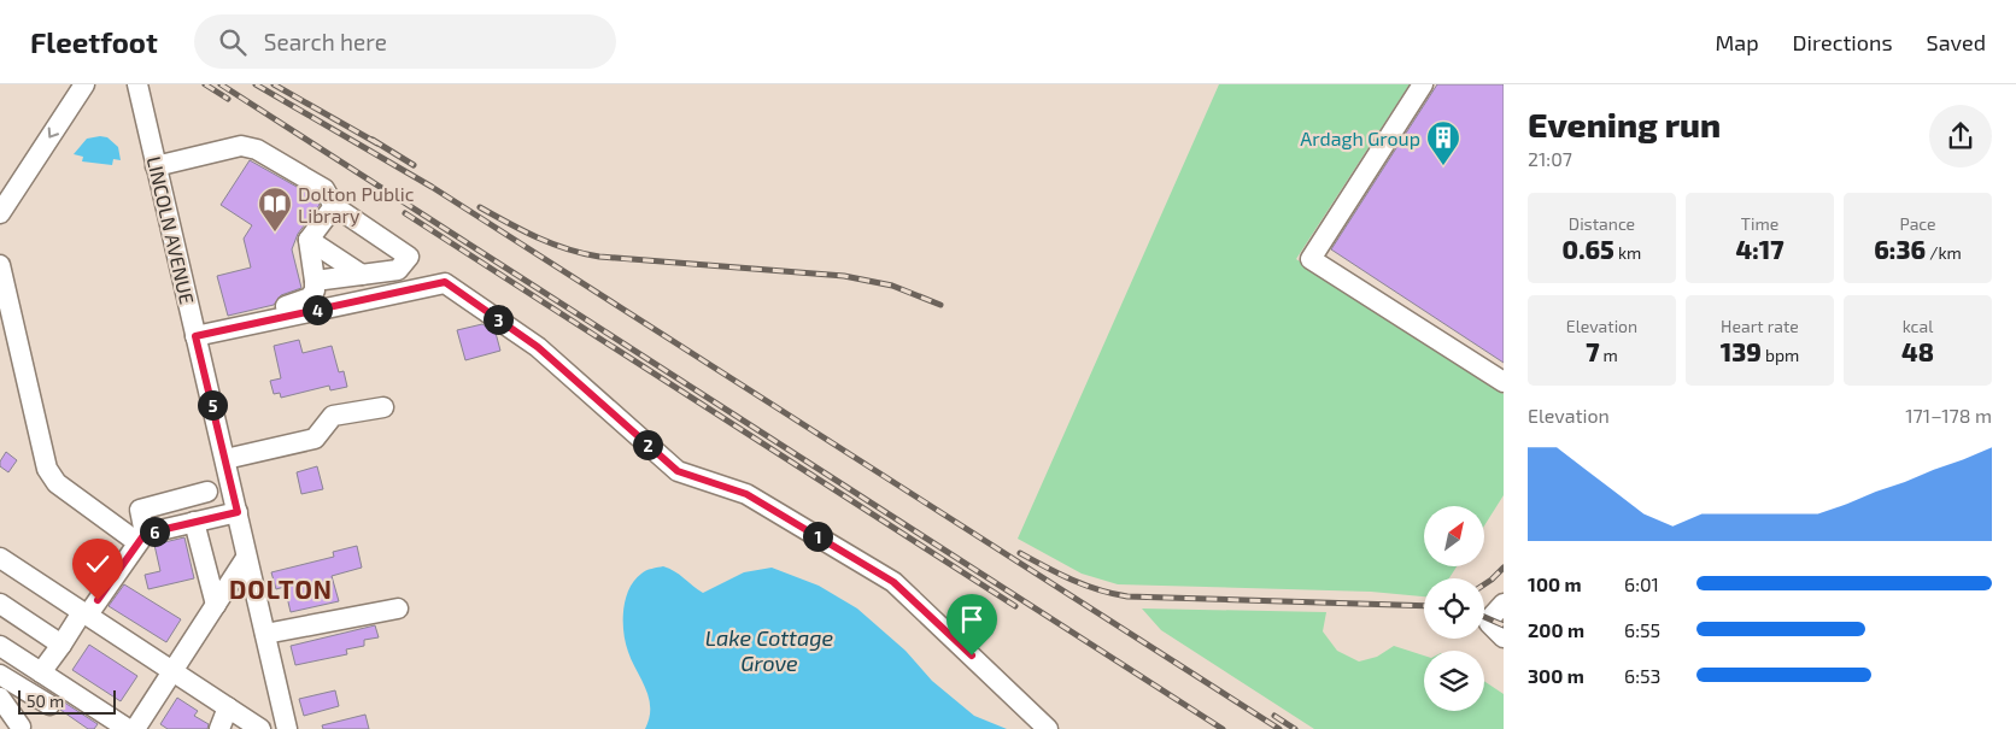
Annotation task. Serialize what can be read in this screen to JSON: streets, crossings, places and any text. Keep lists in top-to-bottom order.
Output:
{
  "streets": {
    "street": ["LINCOLN AVENUE"]
  },
  "districts": ["DOLTON"],
  "water": ["Lake Cottage Grove"],
  "places": {
    "building": ["Ardagh Group"],
    "library": ["Dolton Public Library"]
  },
  "scale_bar": "50 m",
  "north": "top right",
  "page": {
    "header": "Fleetfoot",
    "search": "Search here",
    "nav": ["Map", "Directions", "Saved"],
    "heading": ["Evening run", "21:07"],
    "stats": [
      ["Distance", "0.65 km"],
      ["Time", "4:17"],
      ["Pace", "6:36 /km"],
      ["Elevation", "7 m"],
      ["Heart rate", "139 bpm"],
      ["kcal", "48"]
    ],
    "pins": [
      "4",
      "3",
      "5",
      "2",
      "6",
      "1"
    ],
    "chart": ["Elevation", "171–178 m"],
    "list": [
      {
        "name": "100 m",
        "note": "6:01"
      },
      {
        "name": "200 m",
        "note": "6:55"
      },
      {
        "name": "300 m",
        "note": "6:53"
      }
    ],
    "scale": "50 m"
  }
}
